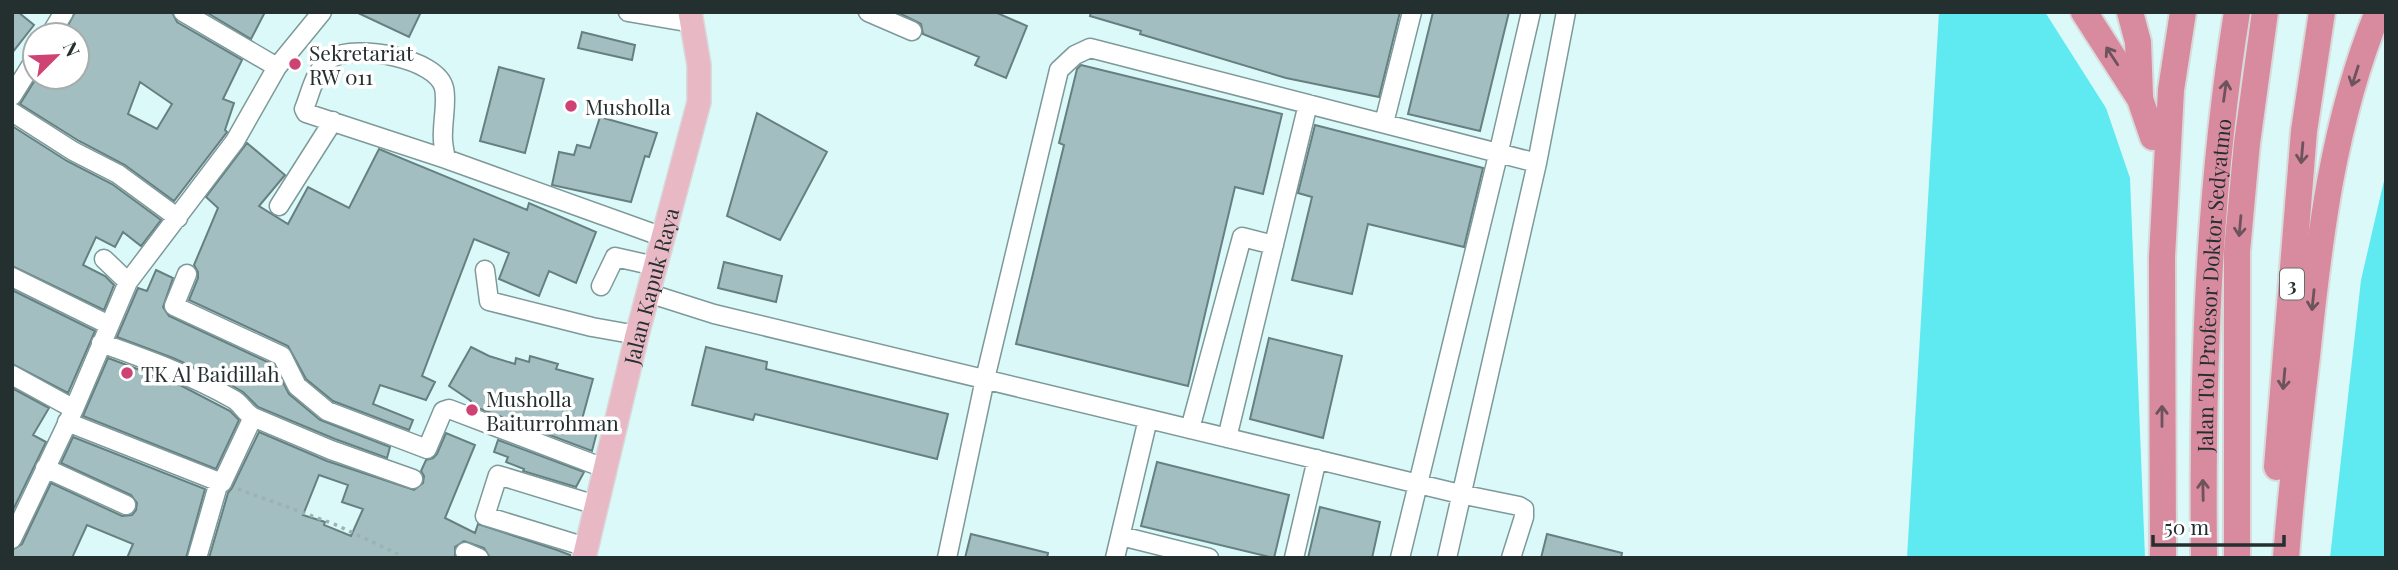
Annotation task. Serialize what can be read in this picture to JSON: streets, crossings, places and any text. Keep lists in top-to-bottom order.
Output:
{
  "streets": {
    "highway": ["3", "Jalan Tol Profesor Doktor Sedyatmo"],
    "main road": ["Jalan Kapuk Raya"]
  },
  "places": [
    "Sekretariat RW 011",
    "Musholla",
    "TK Al Baidillah",
    "Musholla Baiturrohman"
  ],
  "scale_bar": "50 m",
  "north": "top right"
}
